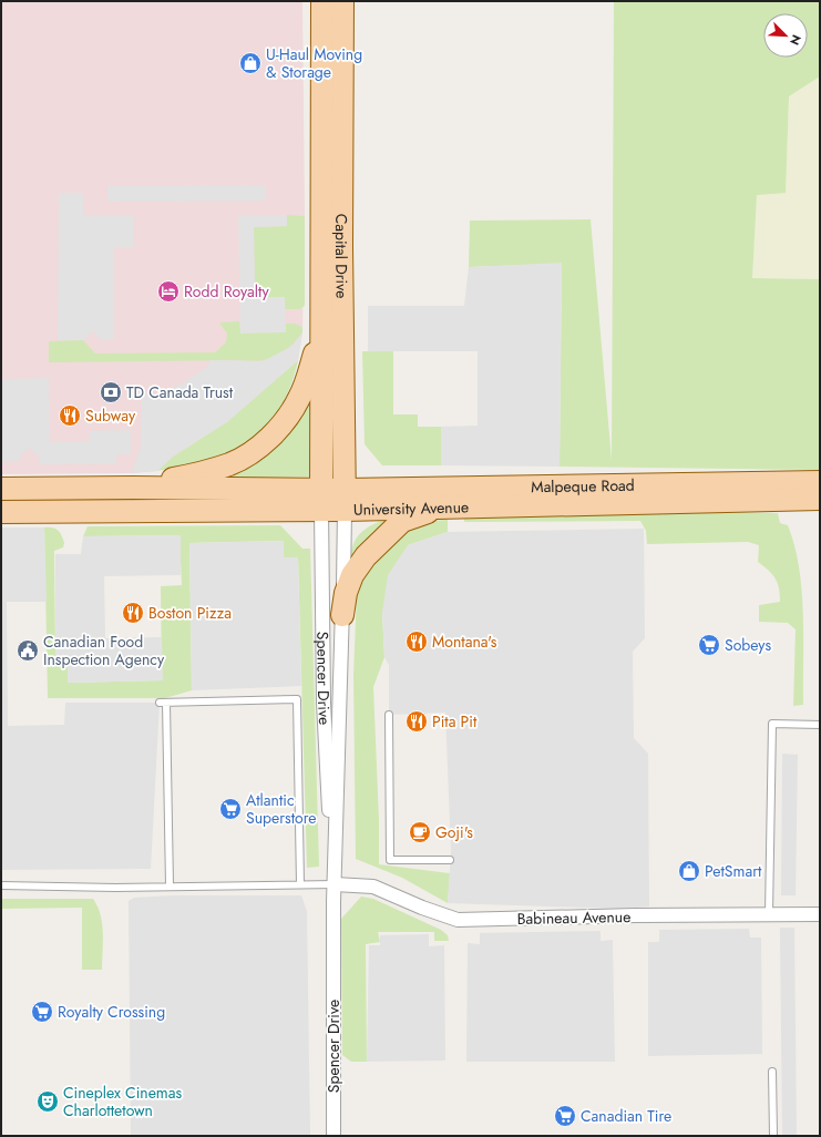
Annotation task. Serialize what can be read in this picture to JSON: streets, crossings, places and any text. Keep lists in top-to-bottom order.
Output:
{
  "streets": {
    "main road": ["Capital Drive", "Malpeque Road", "University Avenue"],
    "street": ["Spencer Drive", "Babineau Avenue"]
  },
  "crossings": [
    ["Capital Drive", "Malpeque Road"],
    ["Capital Drive", "University Avenue"],
    ["Capital Drive", "Spencer Drive"],
    ["Malpeque Road", "University Avenue"],
    ["Malpeque Road", "Spencer Drive"],
    ["University Avenue", "Spencer Drive"],
    ["Spencer Drive", "Babineau Avenue"]
  ],
  "places": {
    "shop": ["U-Haul Moving & Storage", "PetSmart"],
    "hotel": ["Rodd Royalty"],
    "bank": ["TD Canada Trust"],
    "restaurant": [
      "Subway",
      "Boston Pizza",
      "Montana's",
      "Pita Pit"
    ],
    "supermarket": [
      "Sobeys",
      "Atlantic Superstore",
      "Royalty Crossing",
      "Canadian Tire"
    ],
    "public building": ["Canadian Food Inspection Agency"],
    "cafe": ["Goji's"],
    "theatre": ["Cineplex Cinemas Charlottetown"]
  },
  "north": "bottom right"
}
